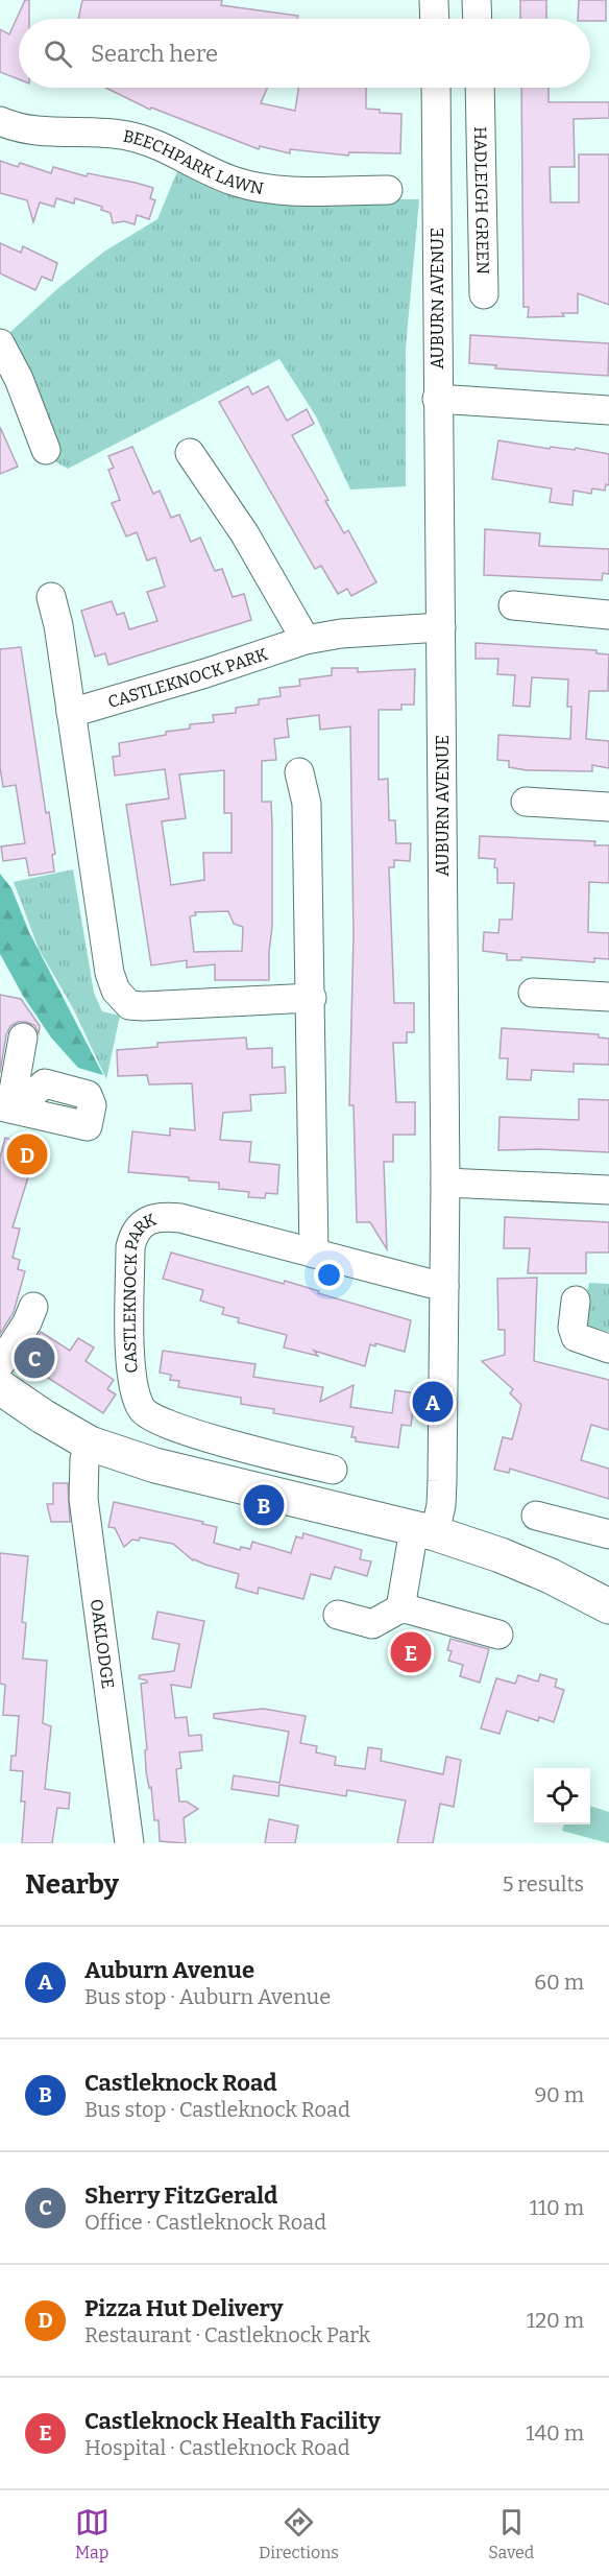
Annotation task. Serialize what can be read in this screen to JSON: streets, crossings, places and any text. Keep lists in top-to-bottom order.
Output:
{
  "streets": {
    "street": [
      "BEECHPARK LAWN",
      "HADLEIGH GREEN",
      "AUBURN AVENUE",
      "CASTLEKNOCK PARK",
      "OAKLODGE"
    ]
  },
  "crossings": [
    ["HADLEIGH GREEN", "AUBURN AVENUE"],
    ["AUBURN AVENUE", "CASTLEKNOCK PARK"]
  ],
  "page": {
    "search": "Search here",
    "pins": [
      "D",
      "C",
      "A",
      "B",
      "E"
    ],
    "heading": ["Nearby", "5 results"],
    "list": [
      {
        "mark": "A",
        "name": "Auburn Avenue",
        "note": "Bus stop · Auburn Avenue",
        "value": "60 m"
      },
      {
        "mark": "B",
        "name": "Castleknock Road",
        "note": "Bus stop · Castleknock Road",
        "value": "90 m"
      },
      {
        "mark": "C",
        "name": "Sherry FitzGerald",
        "note": "Office · Castleknock Road",
        "value": "110 m"
      },
      {
        "mark": "D",
        "name": "Pizza Hut Delivery",
        "note": "Restaurant · Castleknock Park",
        "value": "120 m"
      },
      {
        "mark": "E",
        "name": "Castleknock Health Facility",
        "note": "Hospital · Castleknock Road",
        "value": "140 m"
      }
    ],
    "nav": ["Map", "Directions", "Saved"]
  }
}
